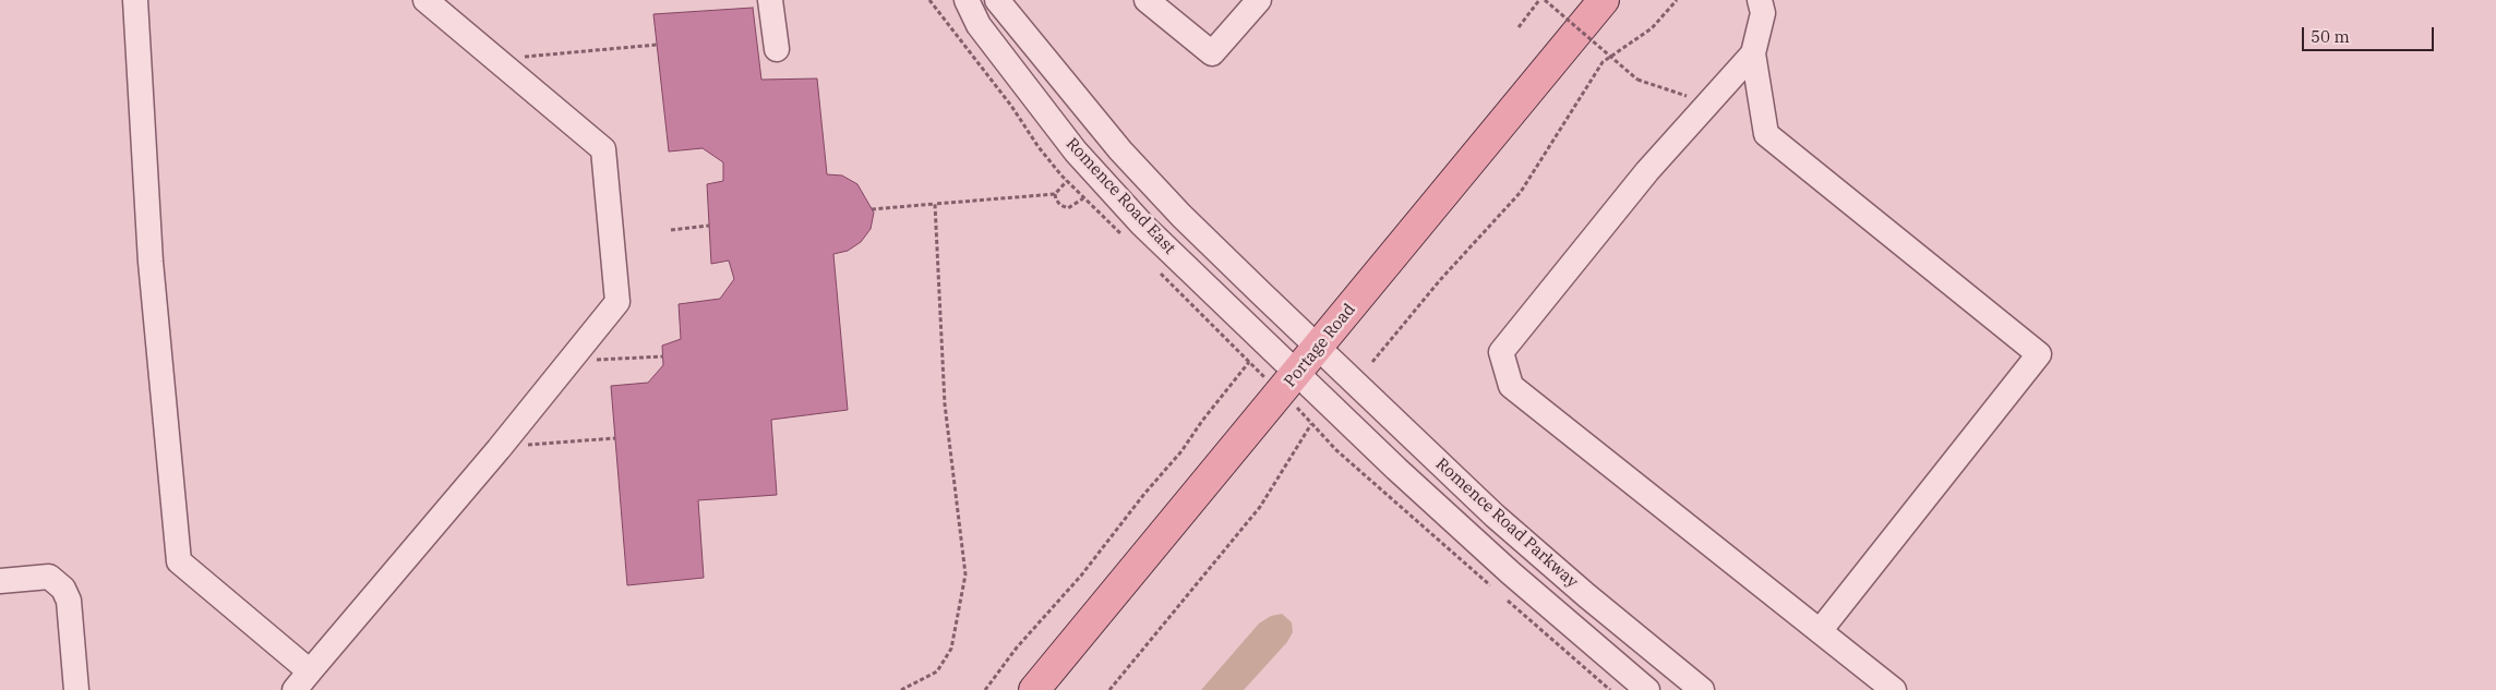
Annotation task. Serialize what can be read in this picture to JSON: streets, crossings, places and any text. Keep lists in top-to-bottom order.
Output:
{
  "streets": {
    "main road": ["Portage Road"],
    "street": ["Romence Road East", "Romence Road Parkway"]
  },
  "crossings": [
    ["Romence Road East", "Portage Road"],
    ["Romence Road East", "Romence Road Parkway"],
    ["Portage Road", "Romence Road Parkway"]
  ],
  "scale_bar": "50 m"
}
